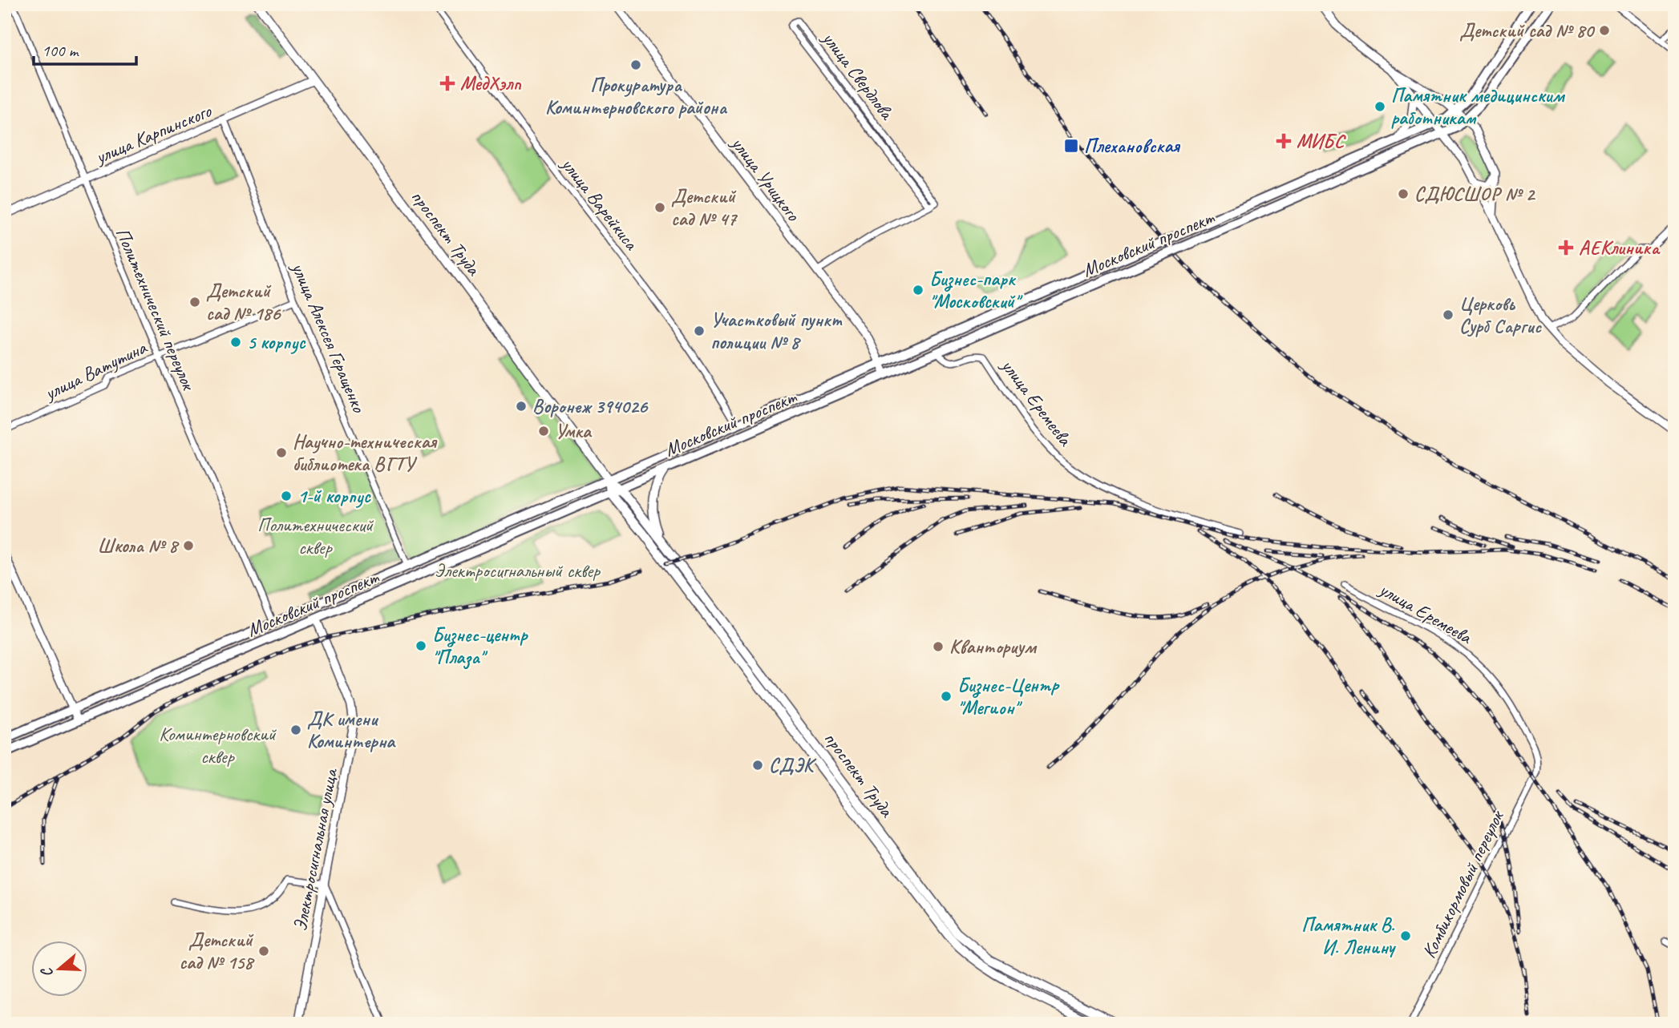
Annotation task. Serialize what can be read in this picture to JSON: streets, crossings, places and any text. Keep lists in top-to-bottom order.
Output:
{
  "streets": {
    "main road": ["проспект Труда", "Московский проспект"],
    "street": [
      "улица Свердлова",
      "улица Карпинского",
      "улица Урицкого",
      "улица Варейкиса",
      "Политехнический переулок",
      "улица Алексея Геращенко",
      "улица Ватутина",
      "улица Еремеева",
      "Электросигнальная улица",
      "Комбикормовый переулок"
    ]
  },
  "crossings": [
    ["улица Карпинского", "проспект Труда"],
    ["улица Карпинского", "Политехнический переулок"],
    ["улица Карпинского", "улица Алексея Геращенко"],
    ["улица Урицкого", "Московский проспект"],
    ["улица Варейкиса", "Московский проспект"],
    ["проспект Труда", "Московский проспект"],
    ["Московский проспект", "Политехнический переулок"],
    ["Московский проспект", "улица Алексея Геращенко"],
    ["Московский проспект", "улица Еремеева"],
    ["Московский проспект", "Электросигнальная улица"],
    ["Политехнический переулок", "улица Ватутина"],
    ["улица Алексея Геращенко", "улица Ватутина"],
    ["улица Еремеева", "Комбикормовый переулок"]
  ],
  "parks": ["Политехнический сквер", "Электросигнальный сквер", "Коминтерновский сквер"],
  "places": {
    "other": [
      "Детский сад № 80",
      "Прокуратура Коминтерновского района",
      "Памятник медицинским работникам",
      "СДЮСШОР № 2",
      "Детский сад № 47",
      "Бизнес-парк \"Московский\"",
      "Детский сад № 186",
      "Церковь Сурб Саргис",
      "Участковый пункт полиции № 8",
      "5 корпус",
      "Воронеж 394026",
      "Умка",
      "Научно-техническая библиотека ВГТУ",
      "1-й корпус",
      "Школа № 8",
      "Бизнес-центр \"Плаза\"",
      "Кванториум",
      "Бизнес-Центр \"Мегион\"",
      "ДК имени Коминтерна",
      "СДЭК",
      "Памятник В. И. Ленину",
      "Детский сад № 158"
    ],
    "health": ["МедХэлп", "МИБС", "АЕКлиника"],
    "transit": ["Плехановская"]
  },
  "scale_bar": "100 m",
  "north": "left"
}
